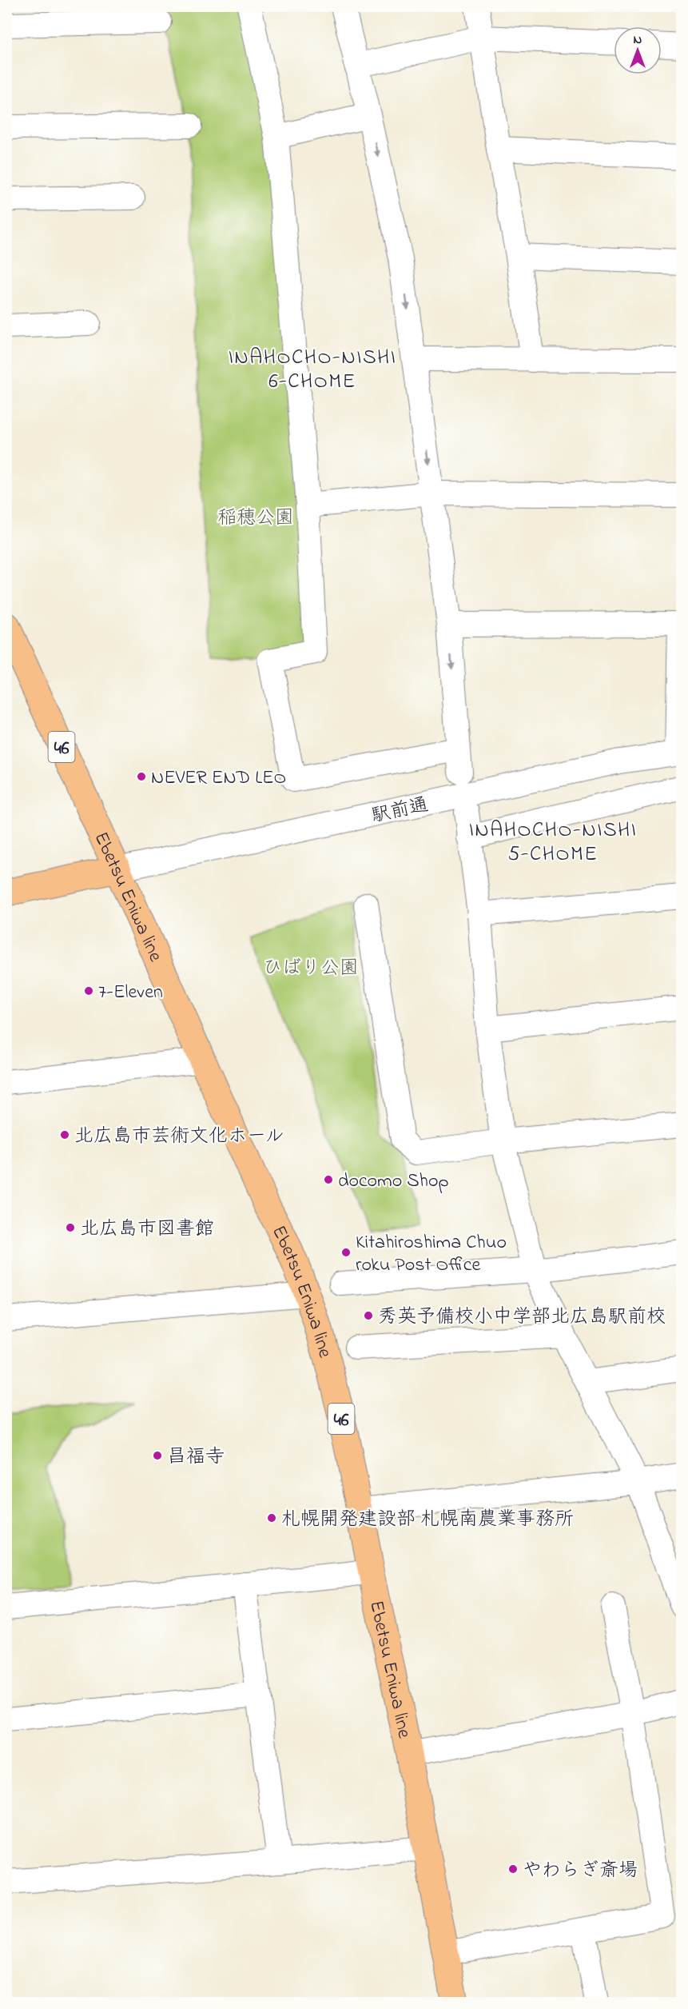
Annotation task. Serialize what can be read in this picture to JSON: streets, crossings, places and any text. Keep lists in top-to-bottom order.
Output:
{
  "streets": {
    "main road": ["46", "Ebetsu Eniwa line"],
    "street": ["駅前通"]
  },
  "crossings": [
    ["駅前通", "Ebetsu Eniwa line"]
  ],
  "districts": ["INAHOCHO-NISHI 6-CHOME", "INAHOCHO-NISHI 5-CHOME"],
  "parks": ["稲穂公園", "ひばり公園"],
  "places": [
    "NEVER END LEO",
    "7-Eleven",
    "北広島市芸術文化ホール",
    "docomo Shop",
    "北広島市図書館",
    "Kitahiroshima Chuo roku Post Office",
    "秀英予備校小中学部北広島駅前校",
    "昌福寺",
    "札幌開発建設部 札幌南農業事務所",
    "やわらぎ斎場"
  ],
  "north": "top"
}
